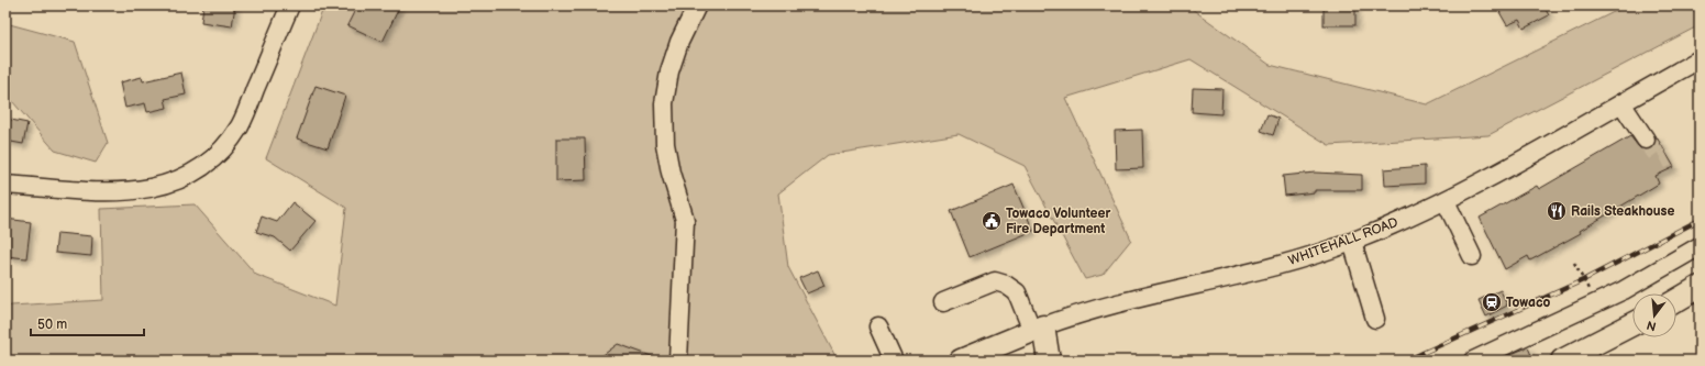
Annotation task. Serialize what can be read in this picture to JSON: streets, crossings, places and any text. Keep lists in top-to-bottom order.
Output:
{
  "streets": {
    "main road": ["WHITEHALL ROAD"]
  },
  "places": {
    "restaurant": ["Rails Steakhouse"],
    "public building": ["Towaco Volunteer Fire Department"],
    "station": ["Towaco"]
  },
  "scale_bar": "50 m",
  "north": "bottom"
}
